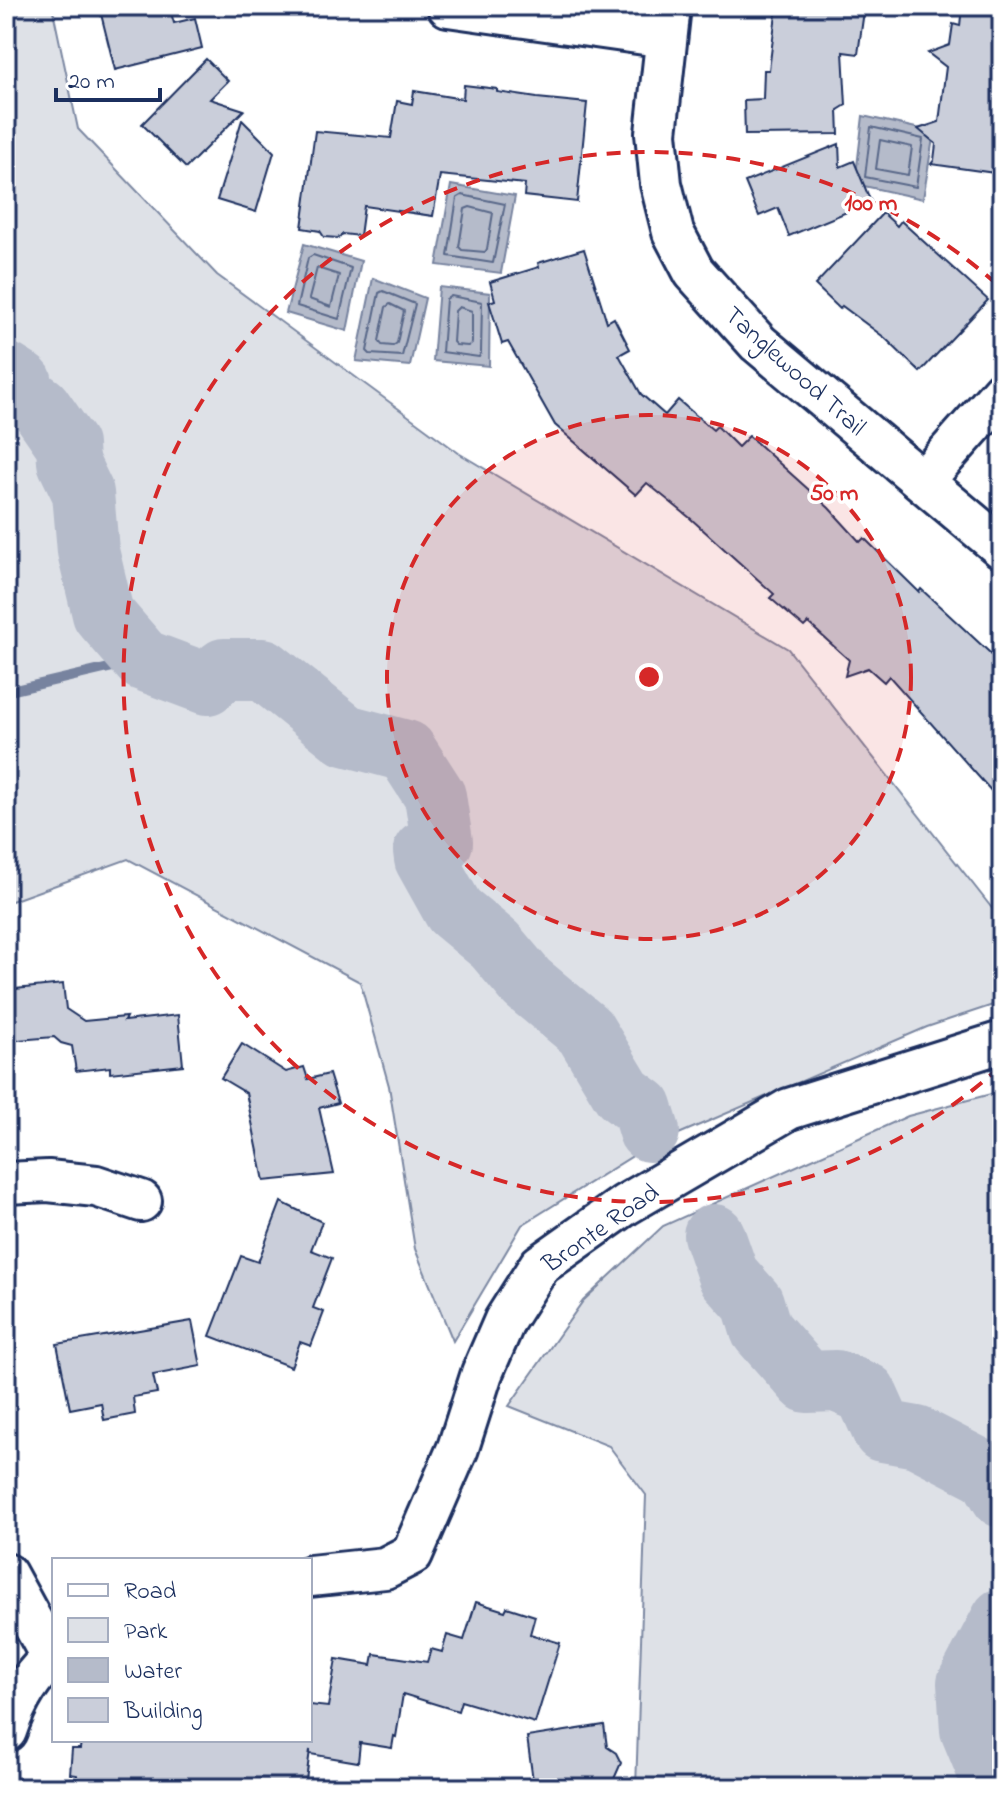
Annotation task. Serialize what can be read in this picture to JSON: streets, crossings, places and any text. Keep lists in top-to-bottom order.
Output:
{
  "streets": {
    "street": ["Tanglewood Trail", "Bronte Road"]
  },
  "legend": [
    "Road",
    "Park",
    "Water",
    "Building"
  ],
  "scale_bar": "20 m",
  "rings": ["100 m", "50 m"]
}
